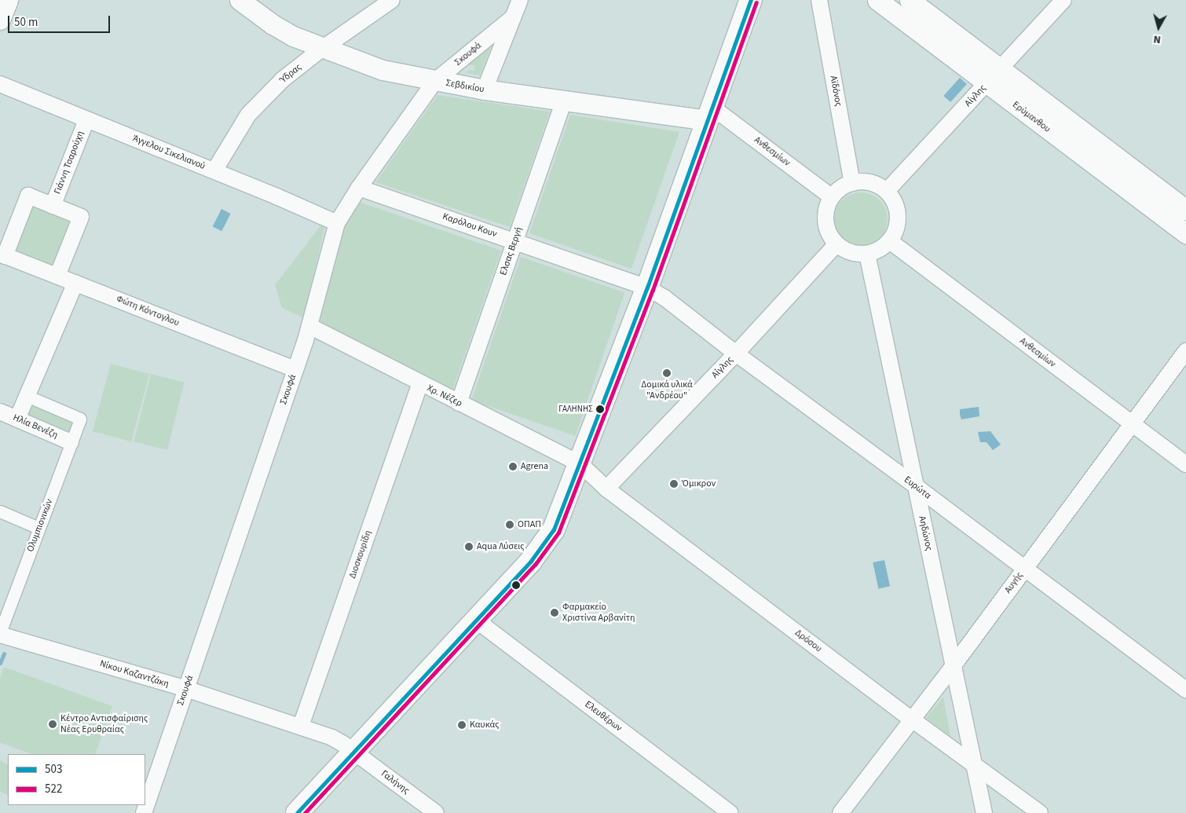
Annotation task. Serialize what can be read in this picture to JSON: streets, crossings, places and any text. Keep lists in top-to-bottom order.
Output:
{
  "streets": {
    "street": [
      "Σκουφά",
      "Ύδρας",
      "Σεβδικίου",
      "Αϊδόνος",
      "Αίγλης",
      "Ερύμανθου",
      "Ανθεσμίων",
      "Άγγελου Σικελιανού",
      "Γιάννη Τσαρούχη",
      "Καρόλου Κουν",
      "Ελσας Βεργή",
      "Φώτη Κόντογλου",
      "Χρ. Νέζερ",
      "Ηλία Βενέζη",
      "Ευρώτα",
      "Ολυμπιονικών",
      "Αηδώνος",
      "Διοσκουρίδη",
      "Αυγής",
      "Δρόσου",
      "Νίκου Καζαντζάκη",
      "Ελευθέρων",
      "Γαλήνης"
    ]
  },
  "crossings": [
    ["Σκουφά", "Σεβδικίου"],
    ["Σκουφά", "Άγγελου Σικελιανού"],
    ["Σκουφά", "Καρόλου Κουν"],
    ["Σκουφά", "Φώτη Κόντογλου"],
    ["Σκουφά", "Χρ. Νέζερ"],
    ["Σκουφά", "Νίκου Καζαντζάκη"],
    ["Ύδρας", "Σεβδικίου"],
    ["Ύδρας", "Άγγελου Σικελιανού"],
    ["Σεβδικίου", "Ανθεσμίων"],
    ["Σεβδικίου", "Ελσας Βεργή"],
    ["Αϊδόνος", "Αίγλης"],
    ["Αϊδόνος", "Ανθεσμίων"],
    ["Αϊδόνος", "Αηδώνος"],
    ["Αίγλης", "Ερύμανθου"],
    ["Αίγλης", "Ανθεσμίων"],
    ["Αίγλης", "Ευρώτα"],
    ["Αίγλης", "Αηδώνος"],
    ["Αίγλης", "Δρόσου"],
    ["Ανθεσμίων", "Αηδώνος"],
    ["Ανθεσμίων", "Αυγής"],
    ["Άγγελου Σικελιανού", "Γιάννη Τσαρούχη"],
    ["Γιάννη Τσαρούχη", "Φώτη Κόντογλου"],
    ["Καρόλου Κουν", "Ελσας Βεργή"],
    ["Καρόλου Κουν", "Ευρώτα"],
    ["Ελσας Βεργή", "Χρ. Νέζερ"],
    ["Χρ. Νέζερ", "Διοσκουρίδη"],
    ["Χρ. Νέζερ", "Δρόσου"],
    ["Ηλία Βενέζη", "Ολυμπιονικών"],
    ["Ευρώτα", "Αηδώνος"],
    ["Ευρώτα", "Αυγής"],
    ["Ολυμπιονικών", "Νίκου Καζαντζάκη"],
    ["Αηδώνος", "Αυγής"],
    ["Αηδώνος", "Δρόσου"],
    ["Διοσκουρίδη", "Νίκου Καζαντζάκη"],
    ["Αυγής", "Δρόσου"],
    ["Νίκου Καζαντζάκη", "Γαλήνης"]
  ],
  "places": [
    "Δομικά υλικά \"Ανδρέου\"",
    "ΓΑΛΗΝΗΣ",
    "Agrena",
    "Όμικρον",
    "ΟΠΑΠ",
    "Aqua Λύσεις",
    "Φαρμακείο Χριστίνα Αρβανίτη",
    "Κέντρο Αντισφαίρισης Νέας Ερυθραίας",
    "Καυκάς"
  ],
  "lines": ["transit line 503", "transit line 522"],
  "legend": ["503", "522"],
  "scale_bar": "50 m",
  "north": "bottom"
}
